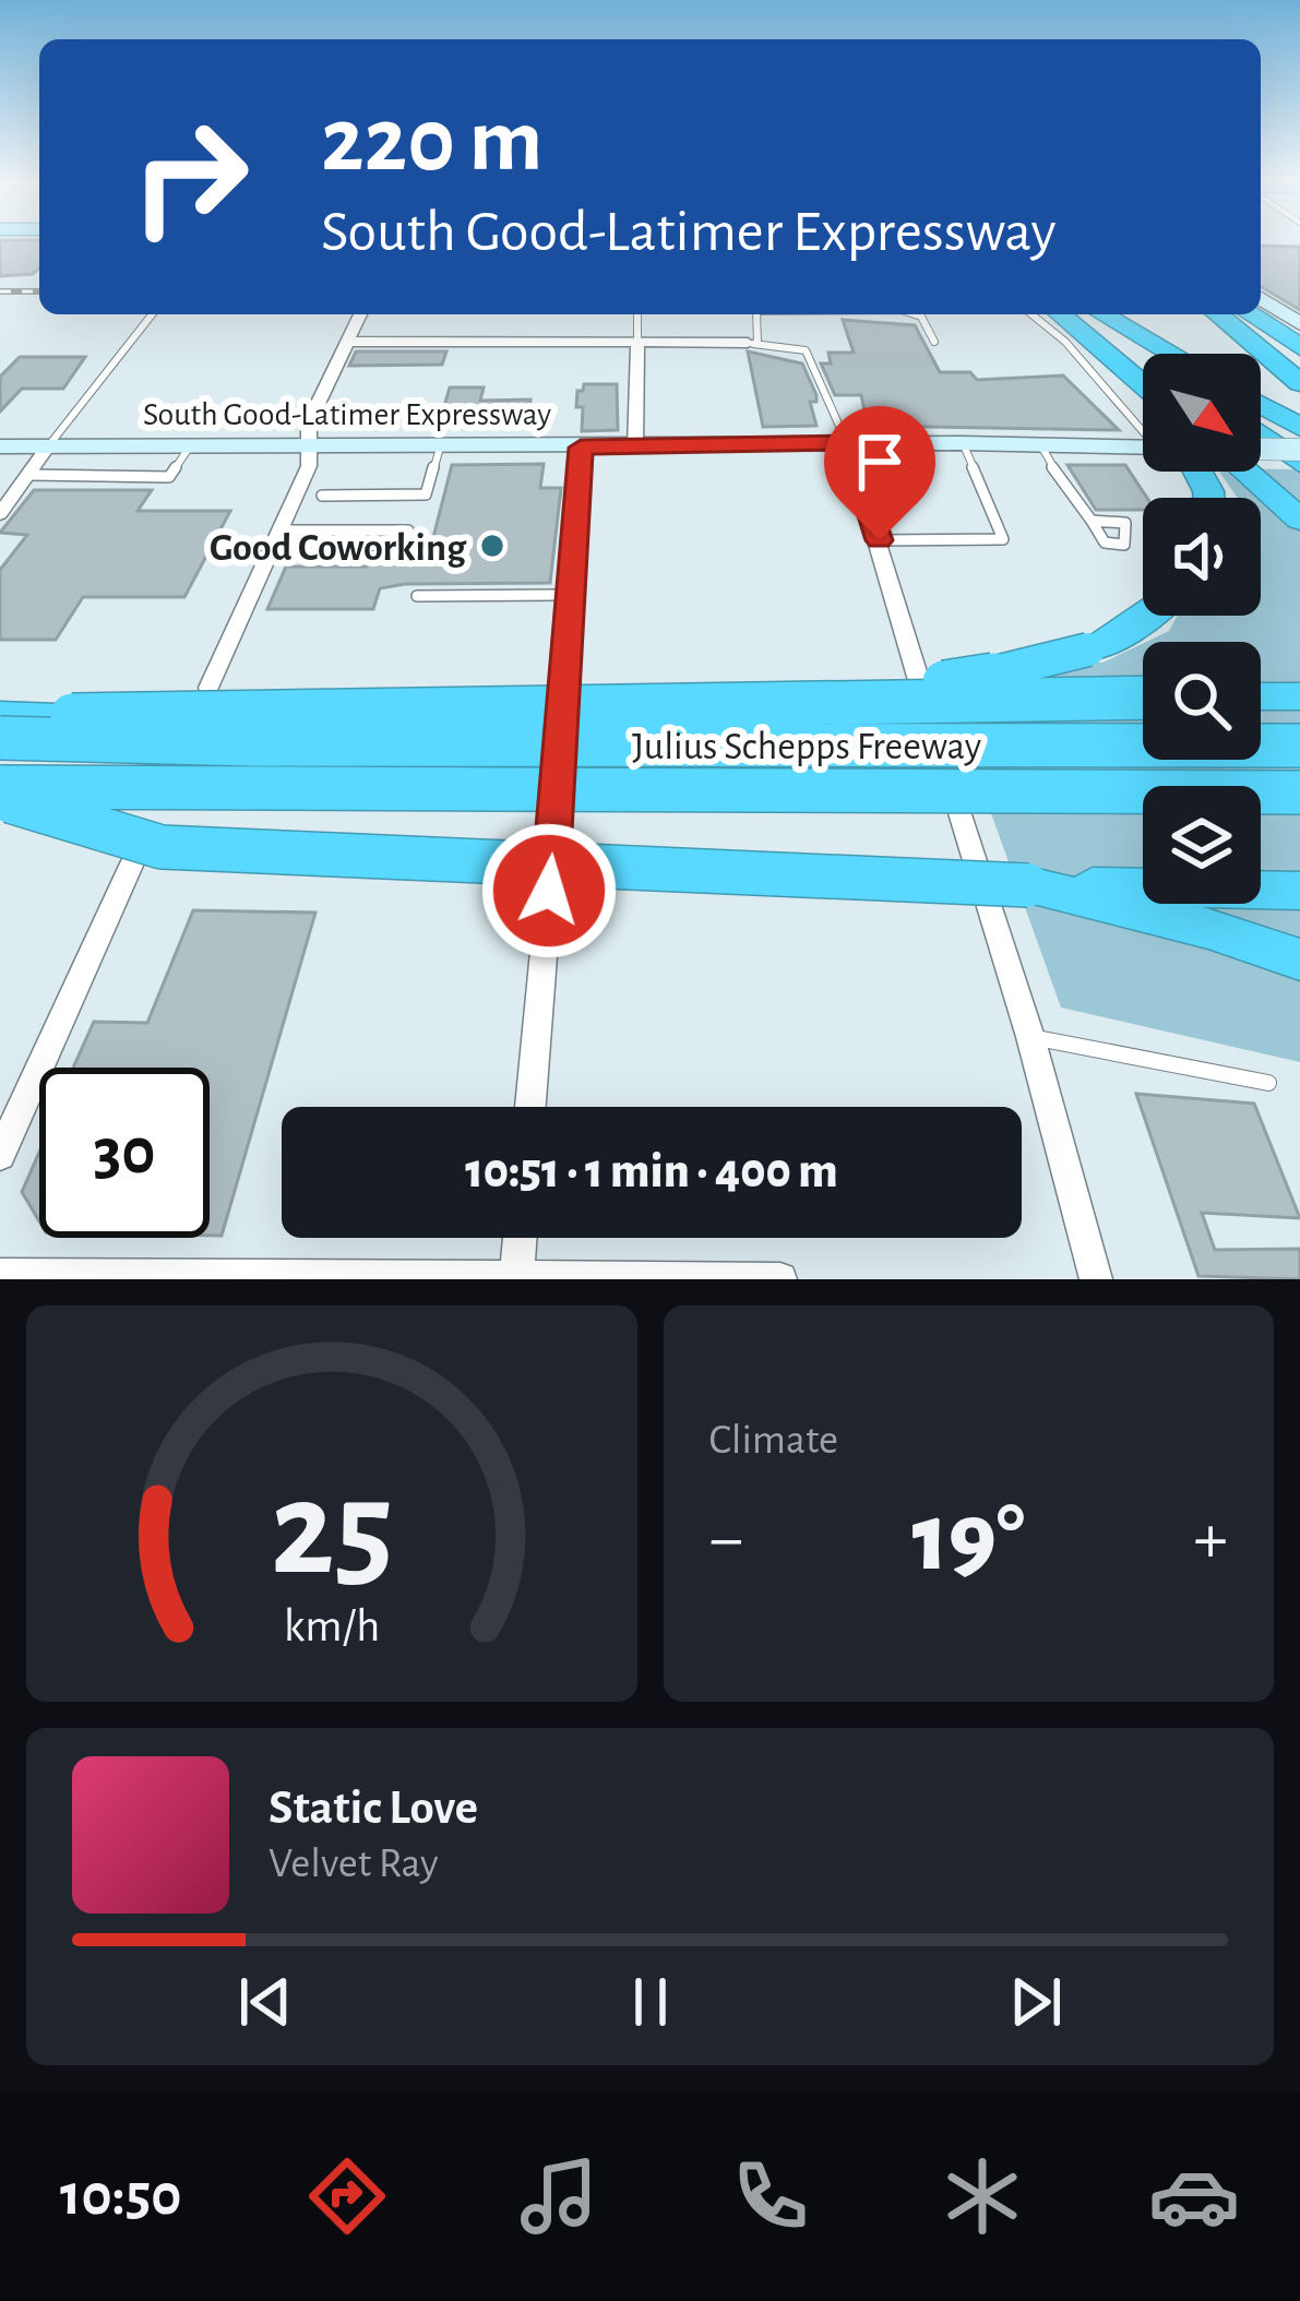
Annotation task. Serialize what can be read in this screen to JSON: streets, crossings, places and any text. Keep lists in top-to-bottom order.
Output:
{
  "streets": {
    "highway": ["Julius Schepps Freeway"],
    "main road": ["South Good-Latimer Expressway"]
  },
  "places": ["Good Coworking"],
  "north": "bottom right",
  "page": {
    "turn": ["220 m", "South Good-Latimer Expressway"],
    "limit": "30",
    "trip": "10:51 · 1 min · 400 m",
    "tile": "Climate",
    "heat": ["−", "19°", "+"],
    "song": ["Static Love", "Velvet Ray"],
    "tabs": "10:50",
    "gauge": ["25", "km/h"]
  }
}
